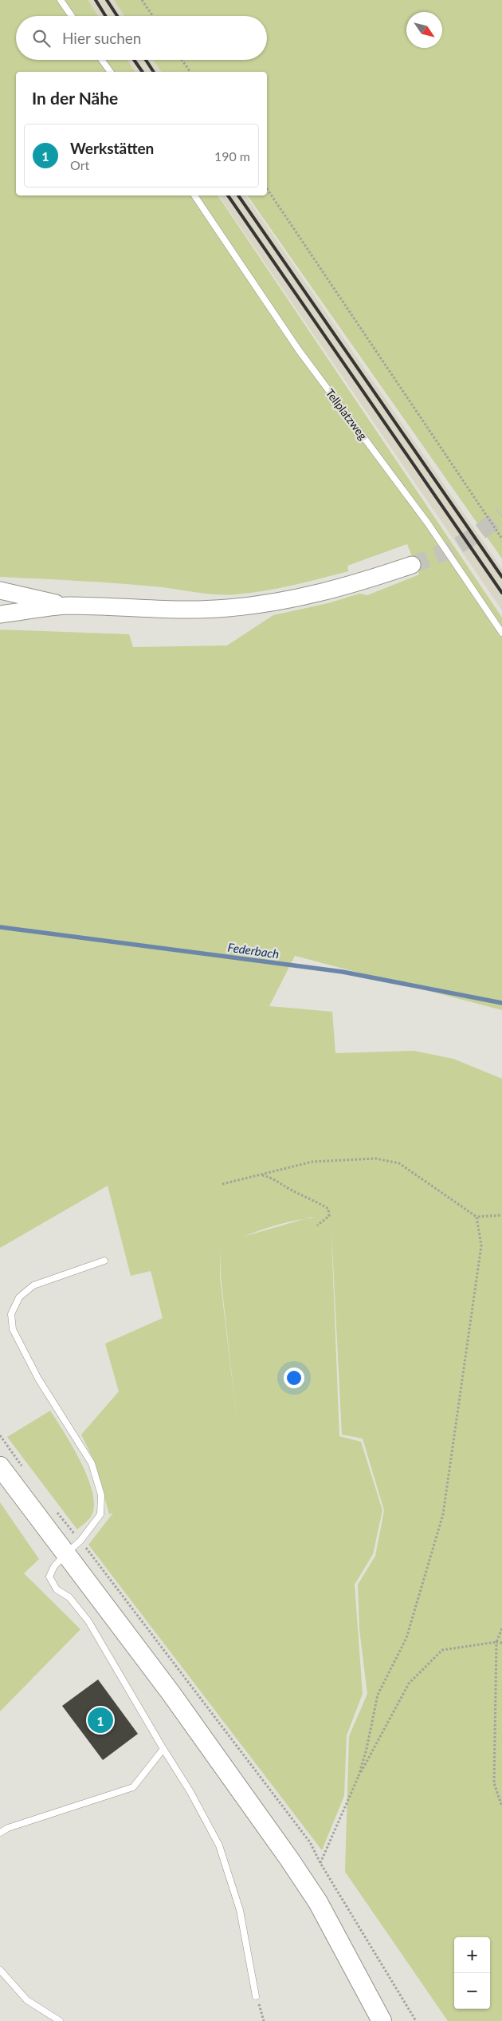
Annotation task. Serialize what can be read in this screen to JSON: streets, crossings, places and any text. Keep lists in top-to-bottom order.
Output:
{
  "streets": {
    "lane": ["Tellplatzweg"]
  },
  "water": ["Federbach"],
  "north": "bottom right",
  "page": {
    "search": "Hier suchen",
    "heading": "In der Nähe",
    "list": [
      {
        "mark": "1",
        "name": "Werkstätten",
        "note": "Ort",
        "value": "190 m"
      }
    ],
    "pins": "1",
    "map_buttons": ["+", "−"]
  }
}
